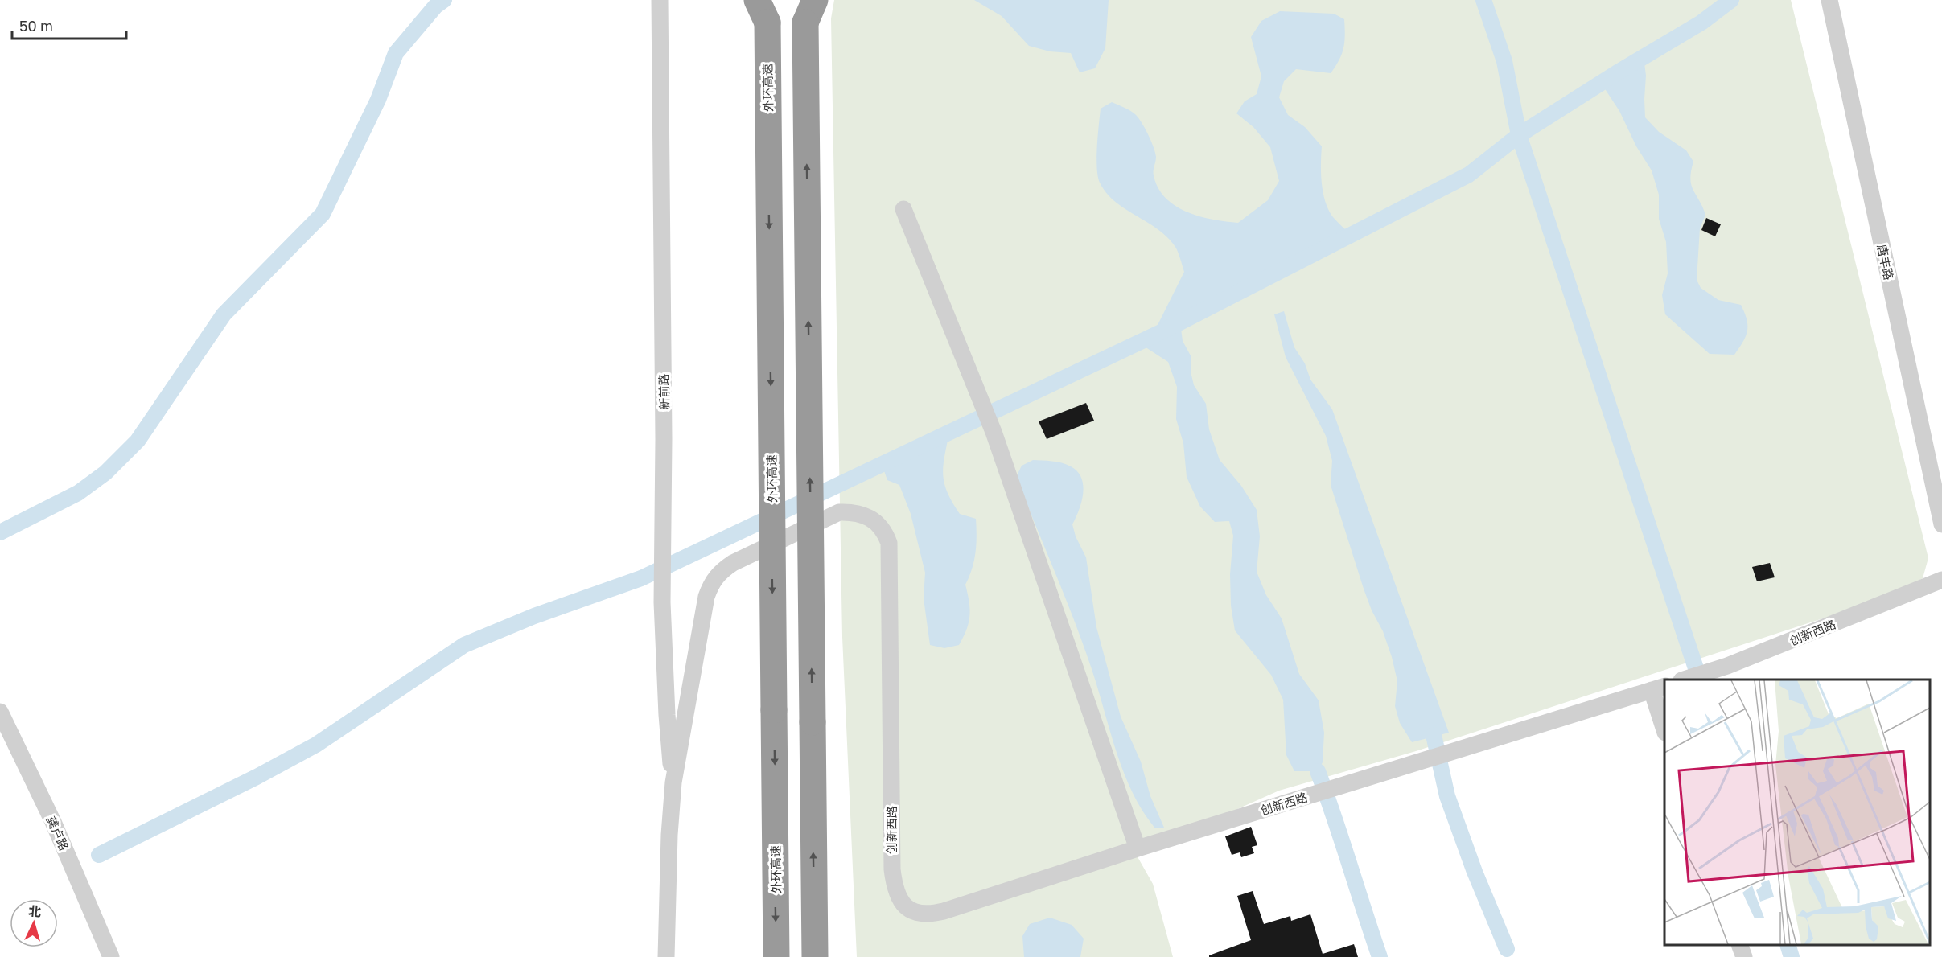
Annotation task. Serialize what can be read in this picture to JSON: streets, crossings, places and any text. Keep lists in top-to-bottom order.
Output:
{
  "streets": {
    "highway": ["外环高速"],
    "street": [
      "唐丰路",
      "新前路",
      "创新西路",
      "龚卢路"
    ]
  },
  "crossings": [
    ["新前路", "创新西路"]
  ],
  "scale_bar": "50 m",
  "north": "top"
}
